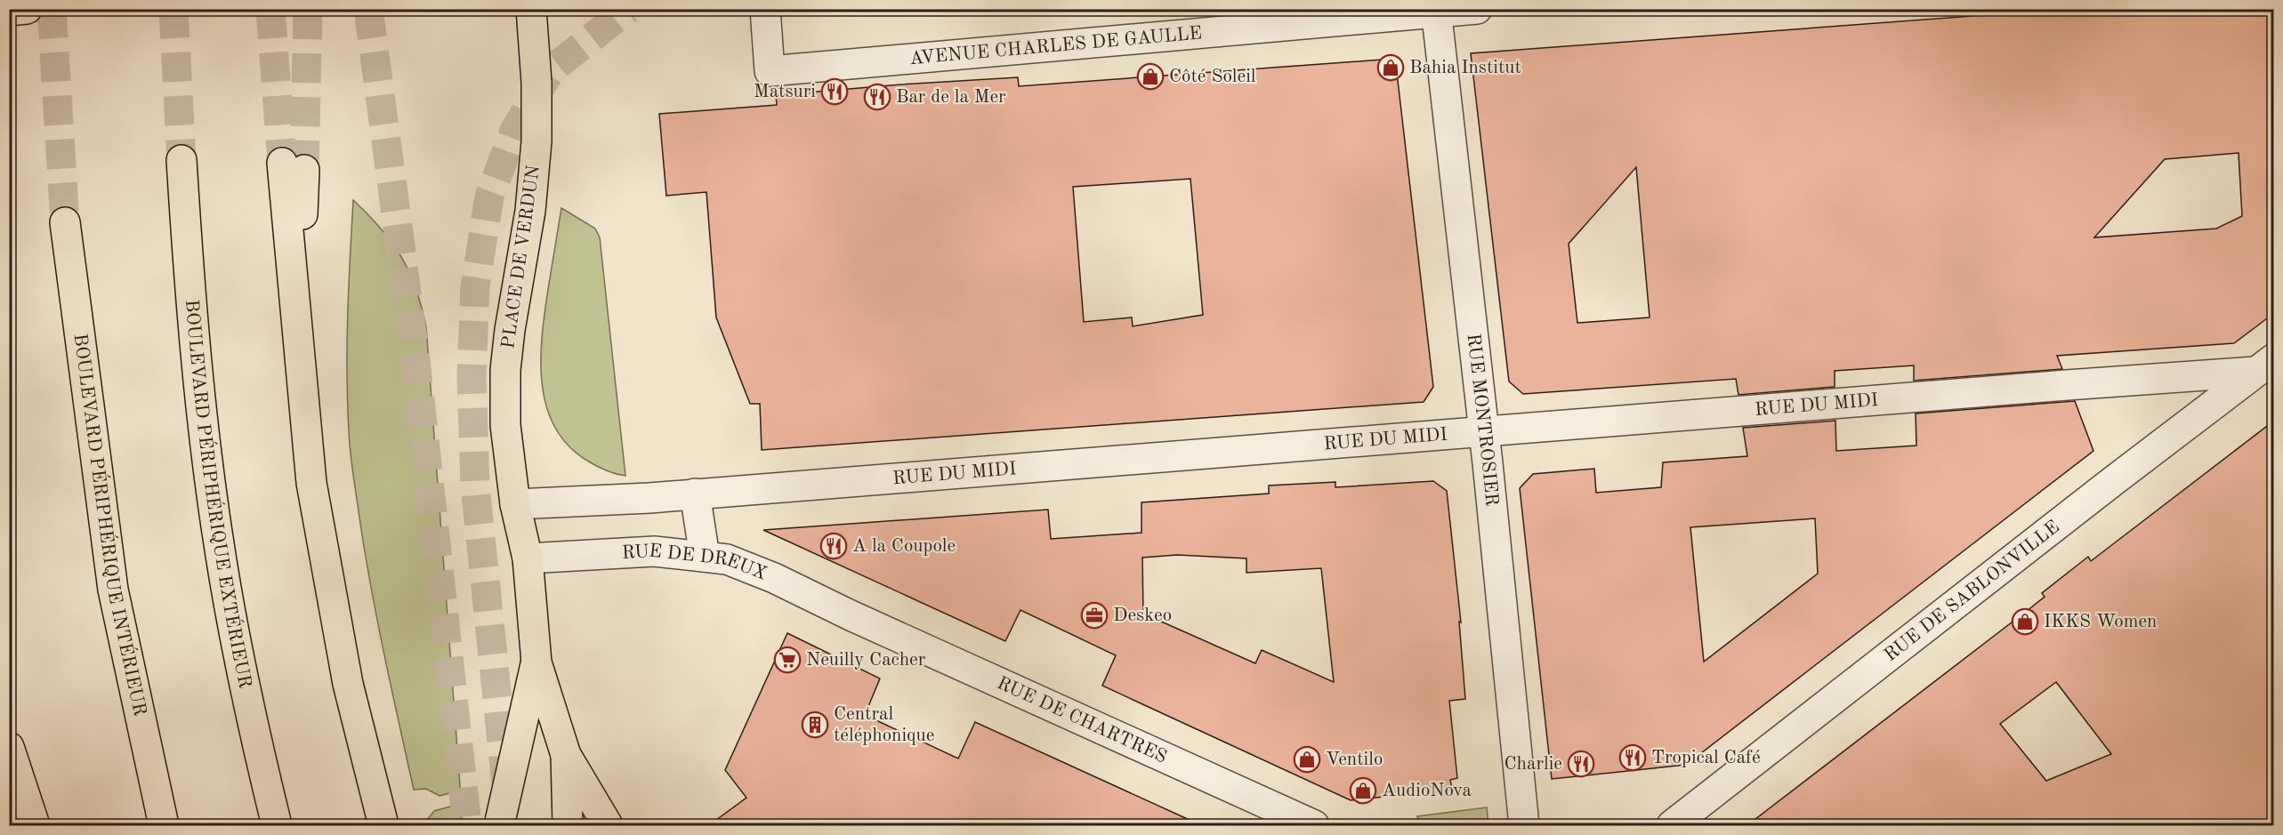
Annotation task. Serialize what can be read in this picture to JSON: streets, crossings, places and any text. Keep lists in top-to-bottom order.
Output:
{
  "streets": {
    "main road": ["PLACE DE VERDUN", "BOULEVARD PÉRIPHÉRIQUE EXTÉRIEUR", "BOULEVARD PÉRIPHÉRIQUE INTÉRIEUR"],
    "street": [
      "AVENUE CHARLES DE GAULLE",
      "RUE DU MIDI",
      "RUE MONTROSIER",
      "RUE DE DREUX",
      "RUE DE SABLONVILLE",
      "RUE DE CHARTRES"
    ]
  },
  "crossings": [
    ["AVENUE CHARLES DE GAULLE", "RUE MONTROSIER"],
    ["PLACE DE VERDUN", "RUE DU MIDI"],
    ["PLACE DE VERDUN", "RUE DE DREUX"],
    ["RUE DU MIDI", "RUE MONTROSIER"],
    ["RUE DU MIDI", "RUE DE SABLONVILLE"],
    ["RUE DE DREUX", "RUE DE CHARTRES"]
  ],
  "places": {
    "shop": [
      "Bahia Institut",
      "Côté Soleil",
      "IKKS Women",
      "Ventilo",
      "AudioNova"
    ],
    "restaurant": [
      "Matsuri",
      "Bar de la Mer",
      "A la Coupole",
      "Tropical Café",
      "Charlie"
    ],
    "office": ["Deskeo"],
    "supermarket": ["Neuilly Cacher"],
    "building": ["Central téléphonique"]
  }
}
